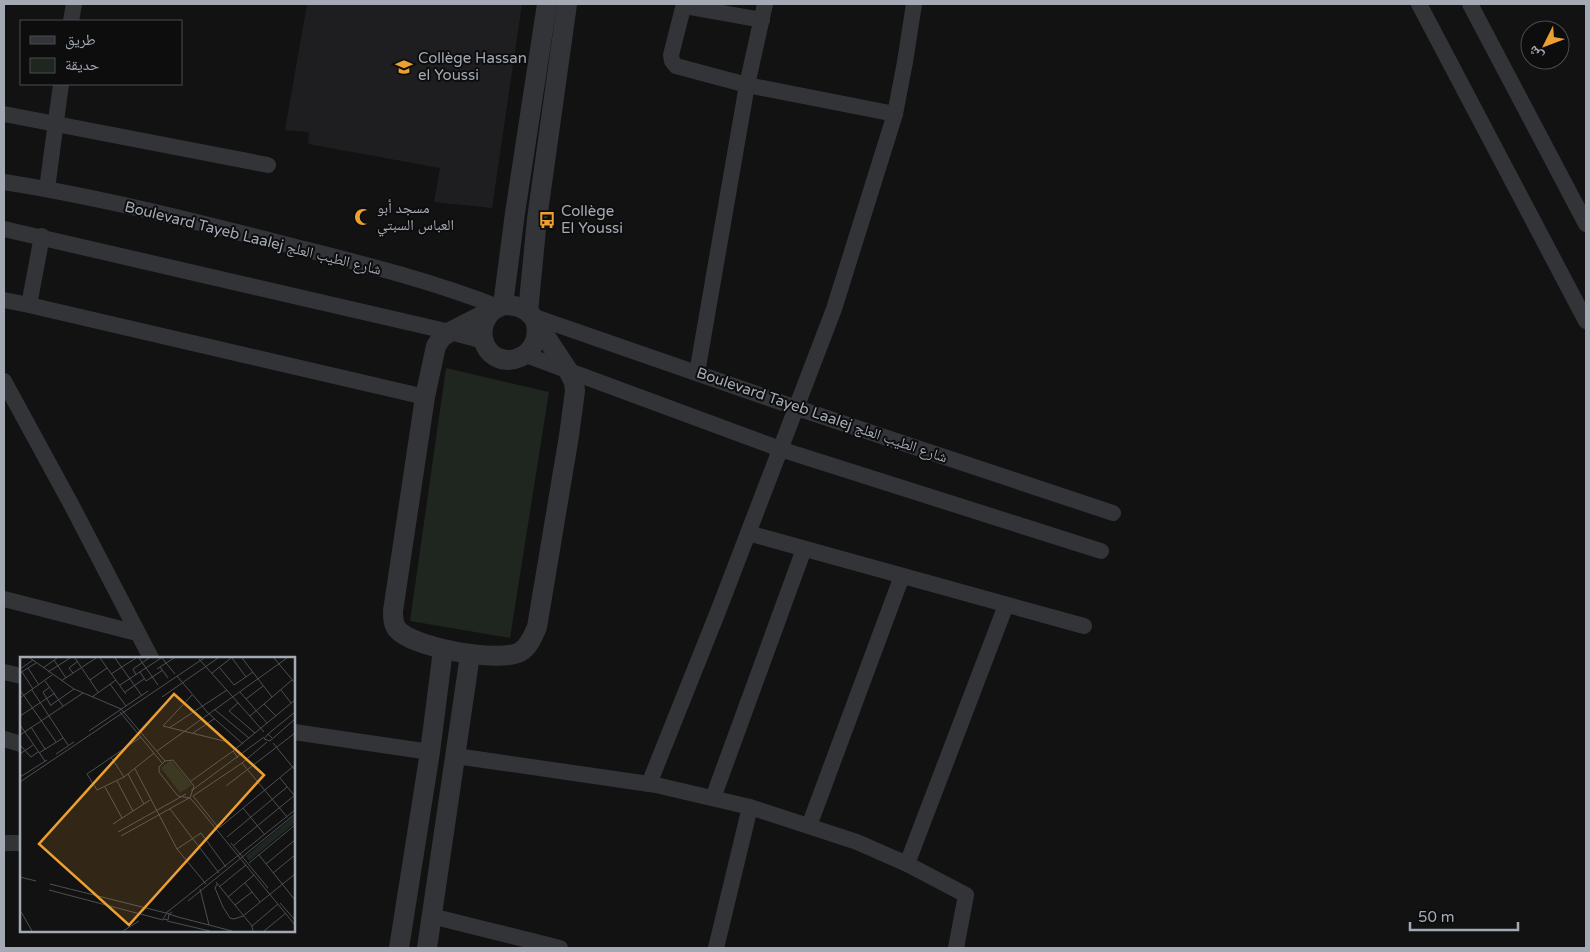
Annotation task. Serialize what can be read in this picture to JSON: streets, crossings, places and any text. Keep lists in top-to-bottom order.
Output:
{
  "streets": {
    "street": ["Boulevard Tayeb Laalej شارع الطيب العلج"]
  },
  "places": {
    "school or university": ["Collège Hassan el Youssi"],
    "mosque": ["مسجد أبو العباس السبتي"],
    "bus stop": ["Collège El Youssi"]
  },
  "legend": ["طريق", "حديقة"],
  "scale_bar": "50 m",
  "north": "bottom left"
}
